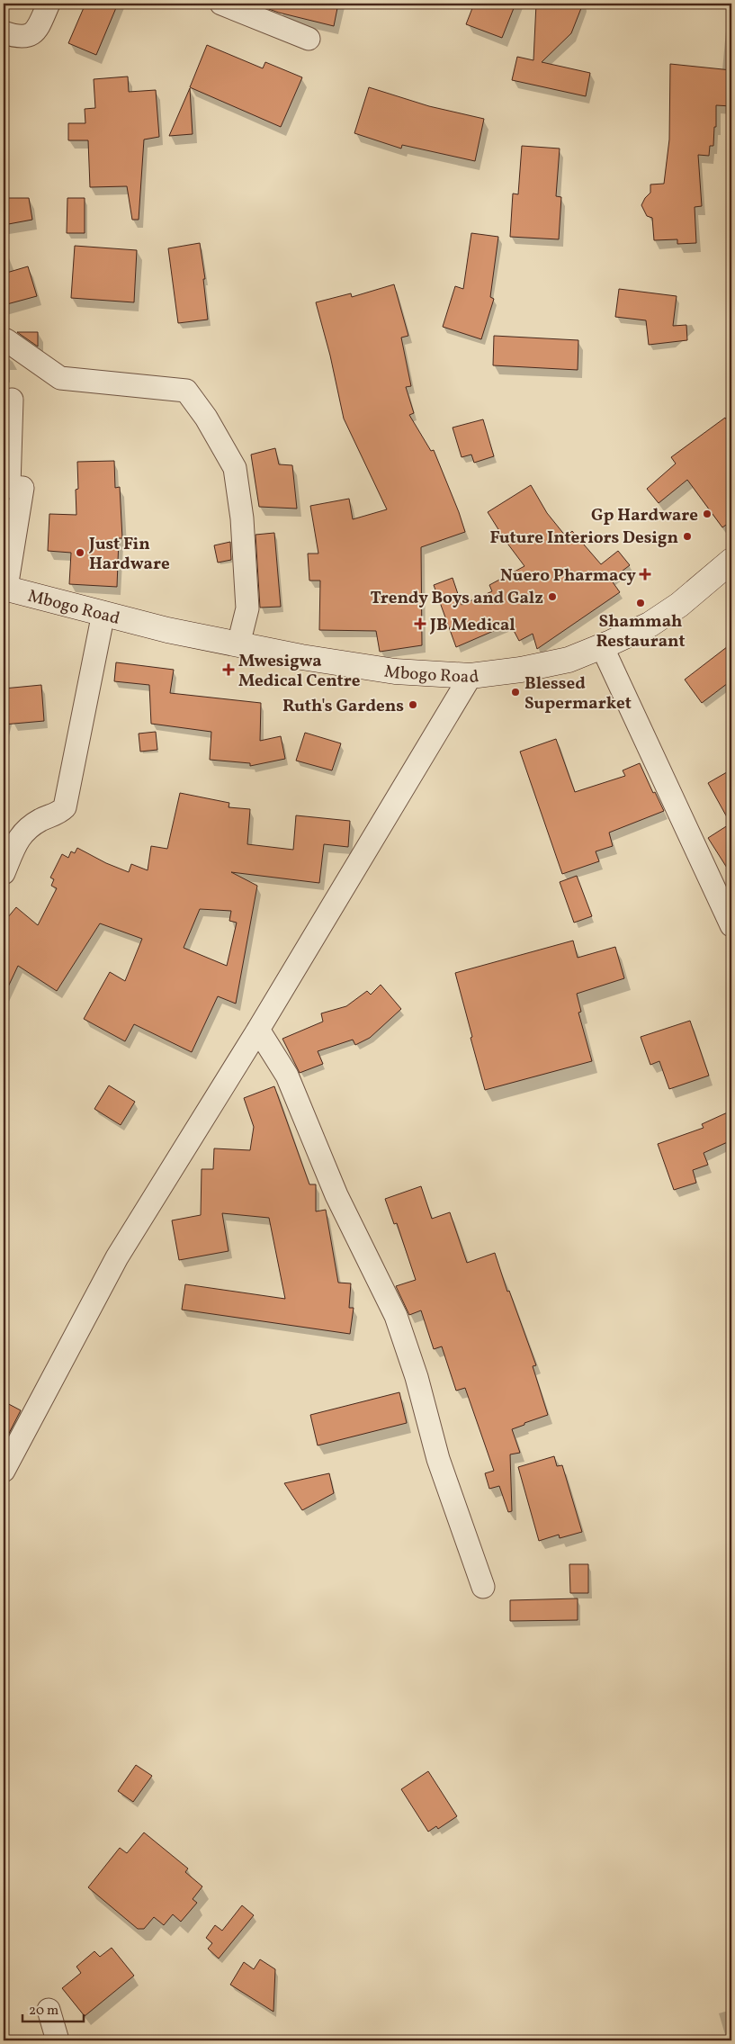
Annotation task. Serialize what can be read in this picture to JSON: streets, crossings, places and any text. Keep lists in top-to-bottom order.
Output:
{
  "streets": {
    "main road": ["Mbogo Road"]
  },
  "places": {
    "other": [
      "Gp Hardware",
      "Future Interiors Design",
      "Just Fin Hardware",
      "Trendy Boys and Galz",
      "Shammah Restaurant",
      "Blessed Supermarket",
      "Ruth's Gardens"
    ],
    "health": ["Nuero Pharmacy", "JB Medical", "Mwesigwa Medical Centre"]
  },
  "scale_bar": "20 m"
}
